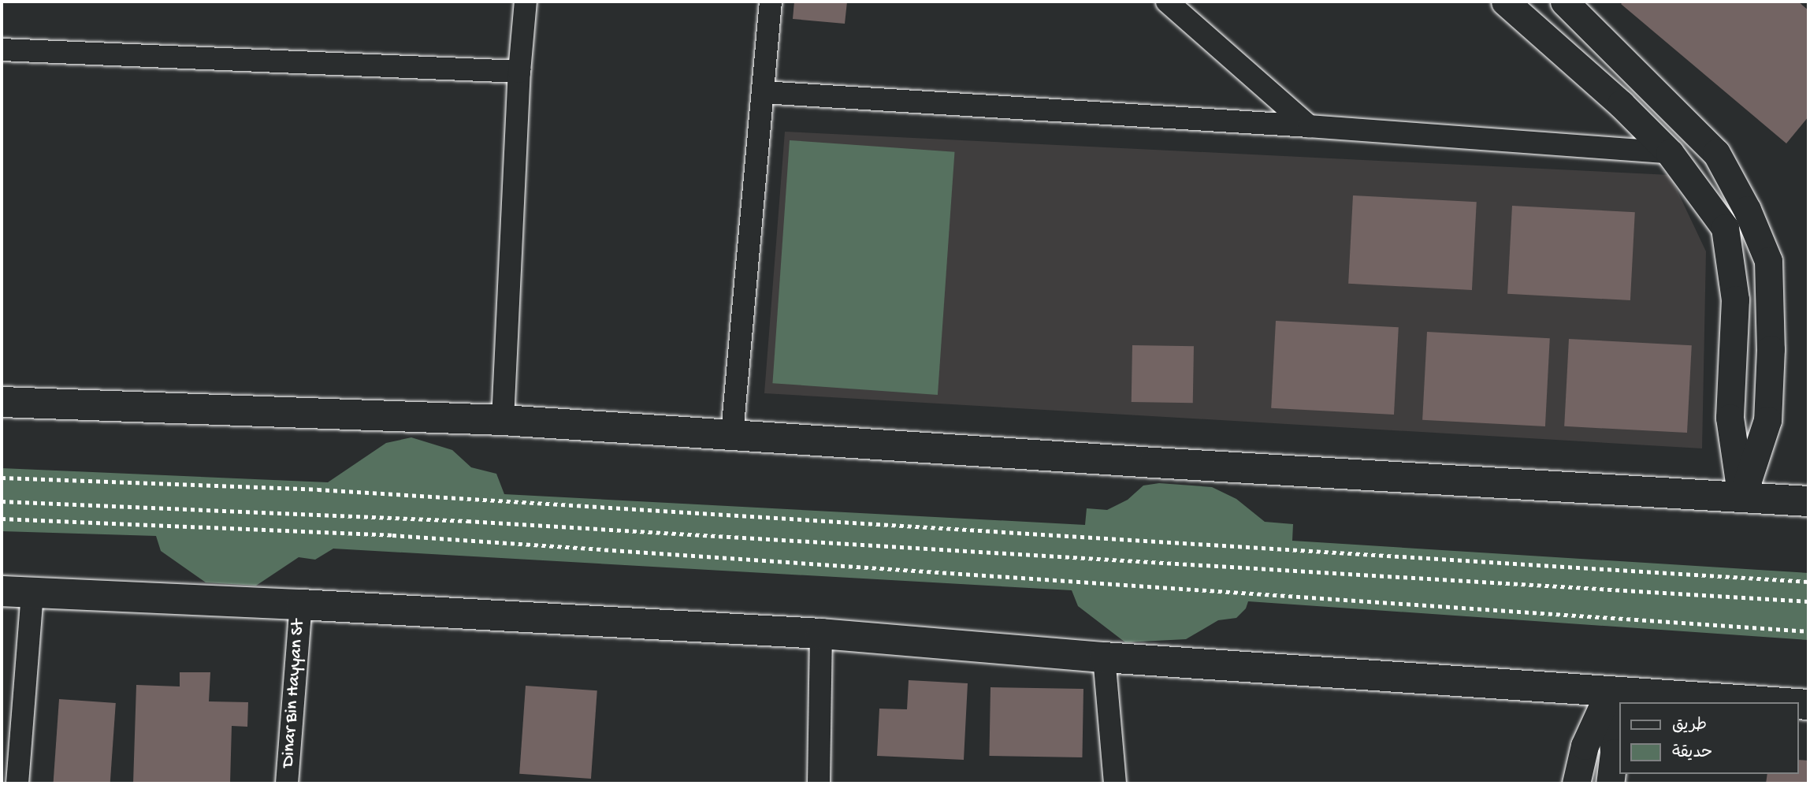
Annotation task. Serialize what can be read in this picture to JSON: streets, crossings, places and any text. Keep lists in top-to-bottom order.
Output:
{
  "streets": {
    "street": ["Dinar Bin Hayyan St"]
  },
  "legend": ["طريق", "حديقة"]
}
